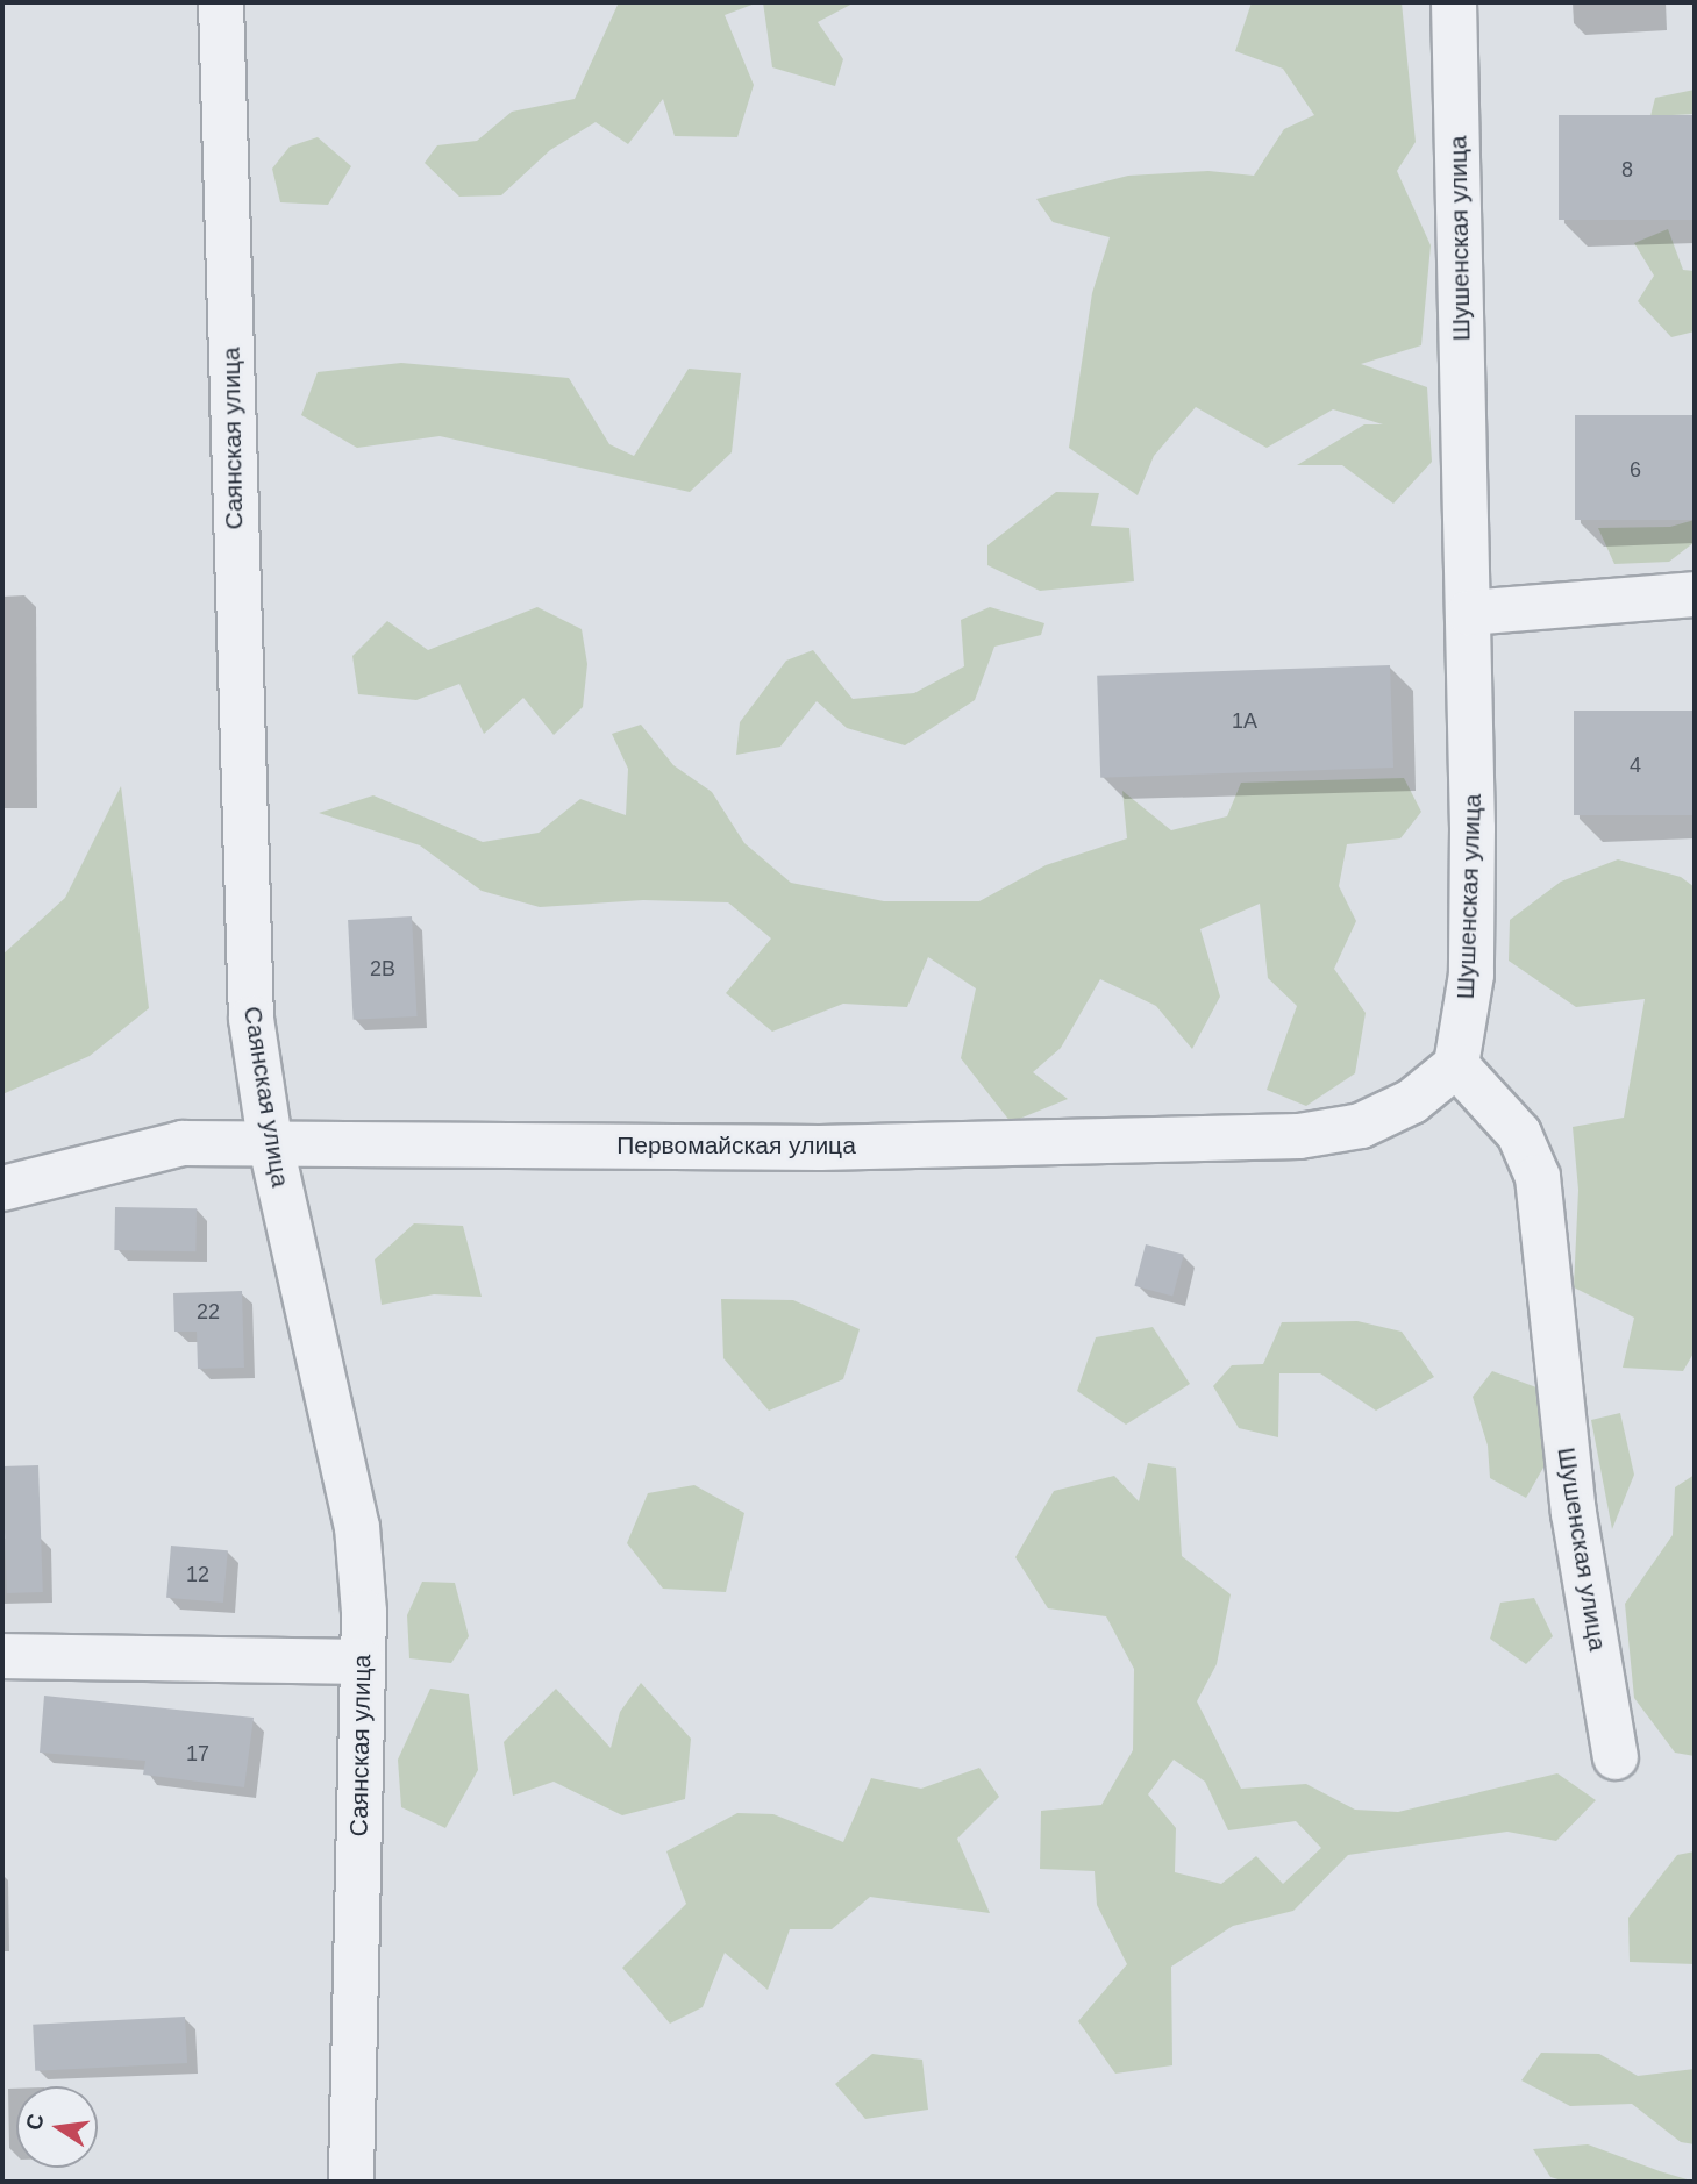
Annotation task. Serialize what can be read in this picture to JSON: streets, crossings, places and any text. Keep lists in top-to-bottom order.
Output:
{
  "streets": {
    "street": ["Шушенская улица", "Саянская улица", "Первомайская улица"]
  },
  "crossings": [
    ["Шушенская улица", "Первомайская улица"],
    ["Саянская улица", "Первомайская улица"]
  ],
  "house_numbers": [
    "8",
    "6",
    "1А",
    "4",
    "2В",
    "22",
    "12",
    "17"
  ],
  "north": "left"
}
